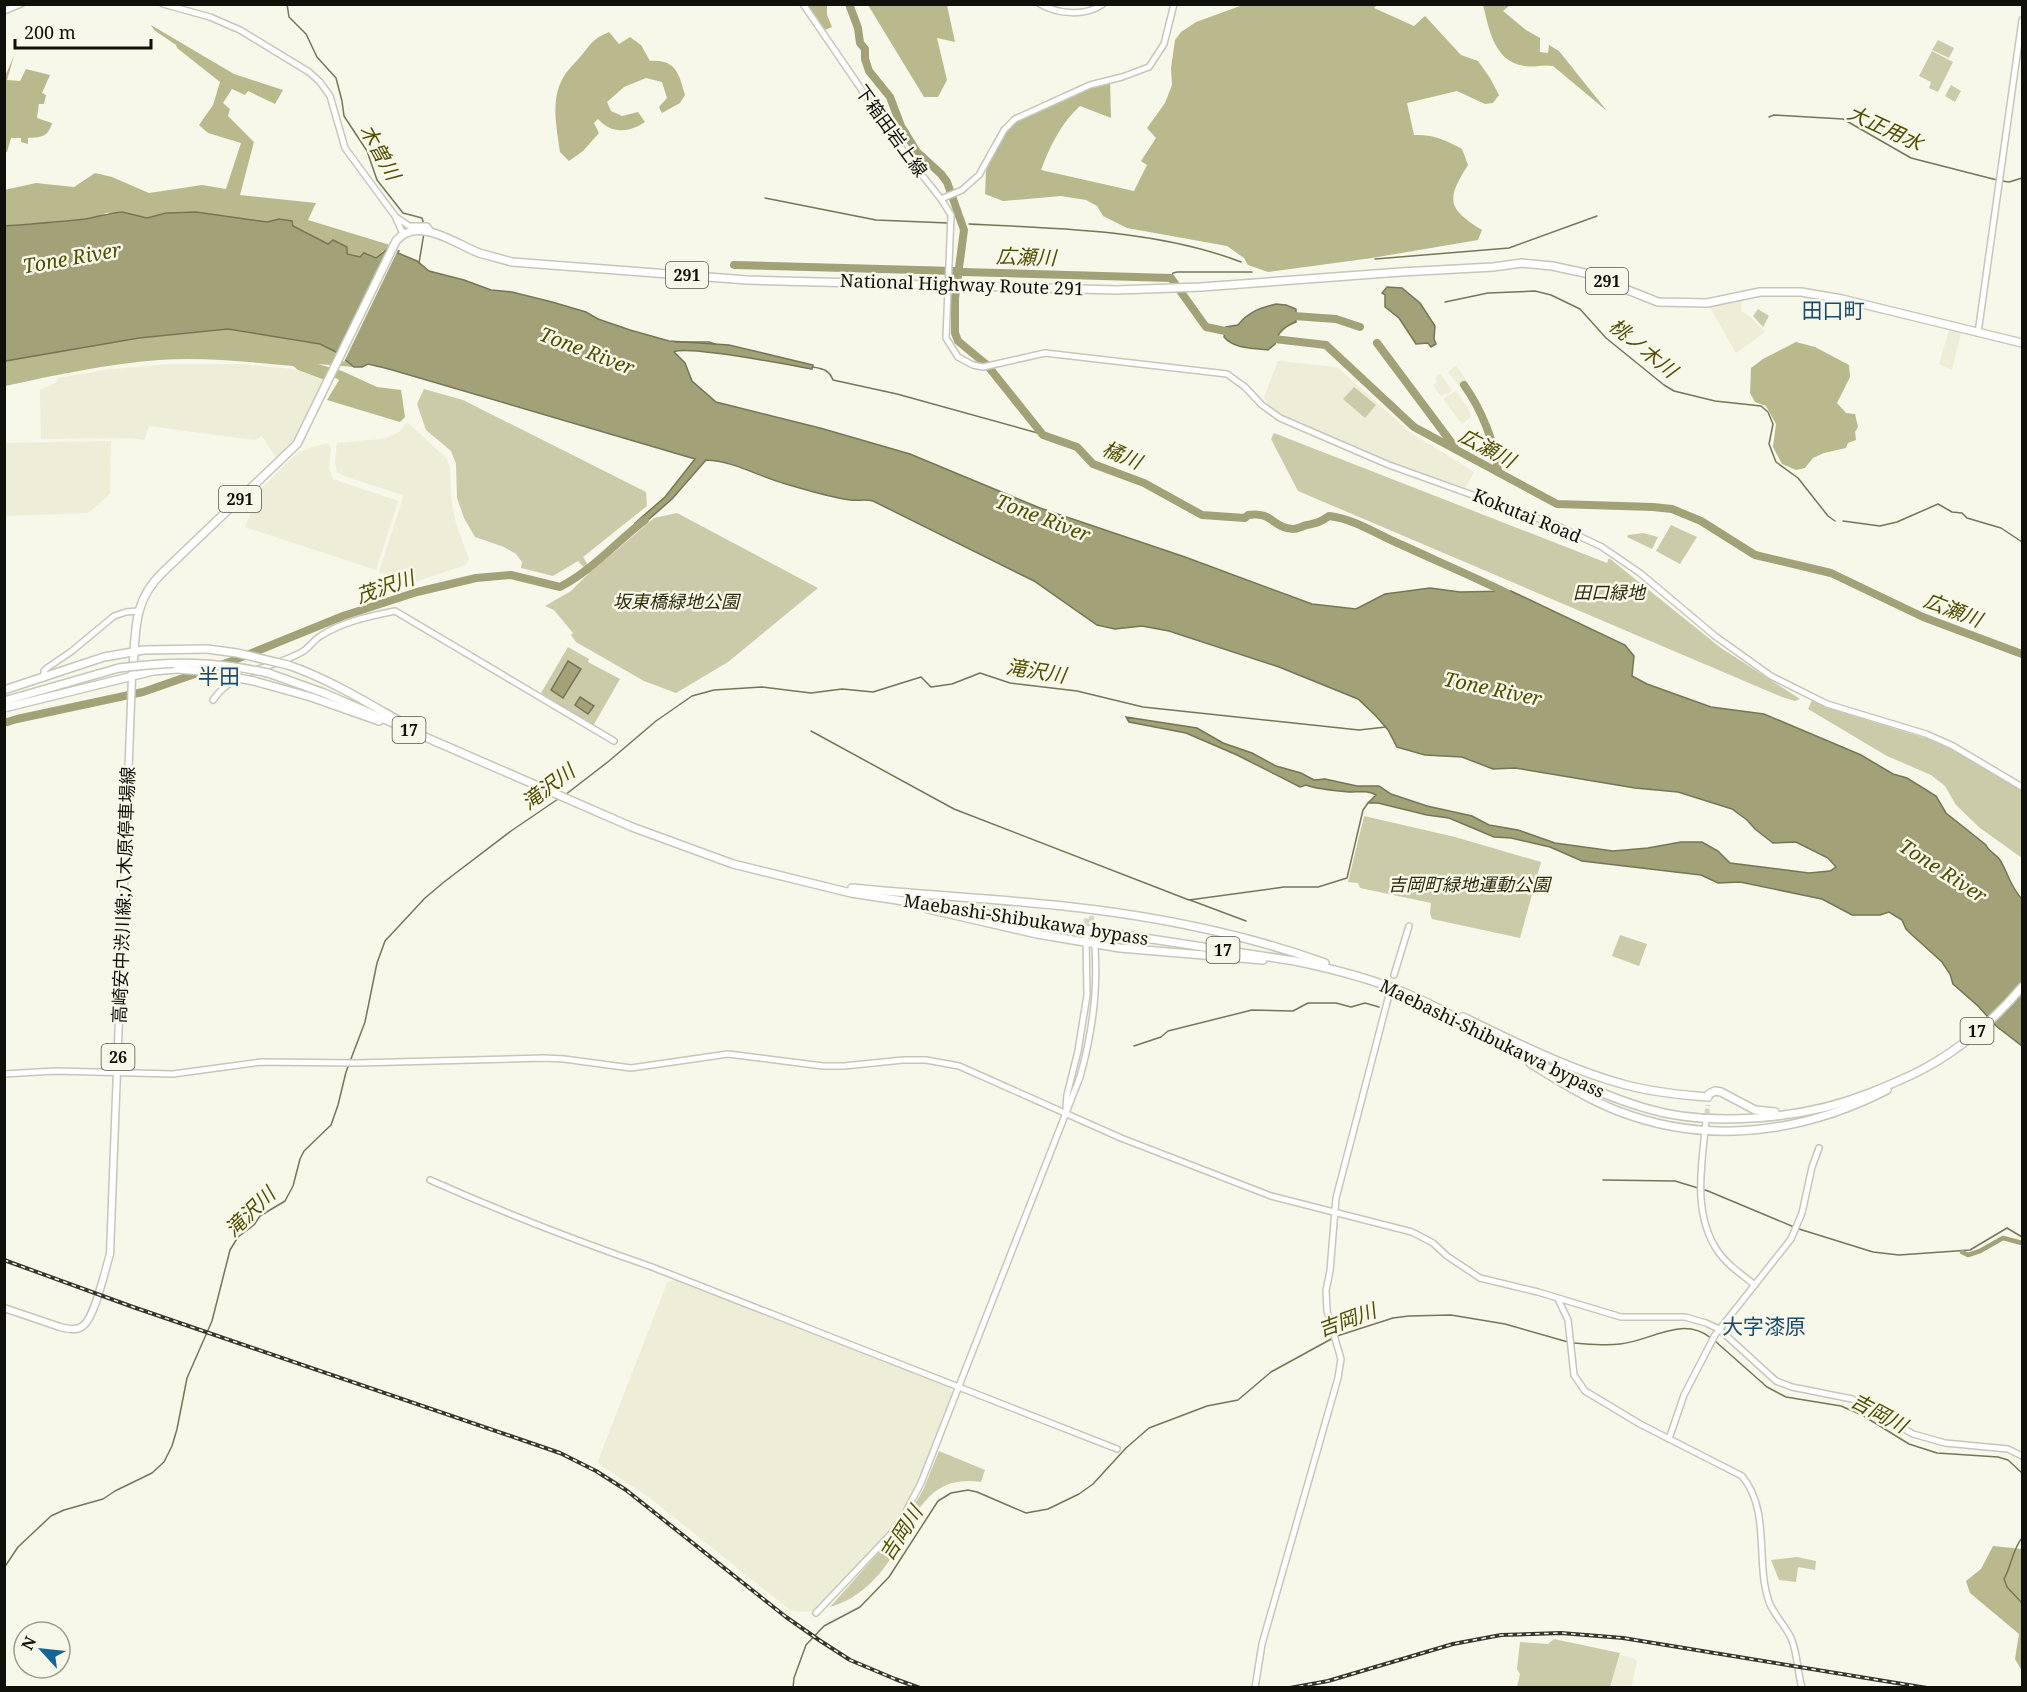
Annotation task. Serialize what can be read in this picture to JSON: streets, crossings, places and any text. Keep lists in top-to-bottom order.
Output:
{
  "streets": {
    "highway": [
      "291",
      "National Highway Route 291",
      "17",
      "Maebashi-Shibukawa bypass"
    ],
    "main road": ["高崎安中渋川線;八木原停車場線", "26"],
    "street": ["下箱田岩上線", "Kokutai Road"]
  },
  "crossings": [
    ["下箱田岩上線", "National Highway Route 291"],
    ["下箱田岩上線", "Kokutai Road"],
    ["291", "17"],
    ["291", "高崎安中渋川線;八木原停車場線"],
    ["National Highway Route 291", "Kokutai Road"],
    ["17", "高崎安中渋川線;八木原停車場線"],
    ["17", "Maebashi-Shibukawa bypass"]
  ],
  "districts": ["田口町", "半田", "大字漆原"],
  "water": [
    "大正用水",
    "木曽川",
    "広瀬川",
    "Tone River",
    "桃ノ木川",
    "橘川",
    "茂沢川",
    "滝沢川",
    "吉岡川"
  ],
  "parks": ["田口緑地", "坂東橋緑地公園", "吉岡町緑地運動公園"],
  "scale_bar": "200 m",
  "north": "top left"
}
